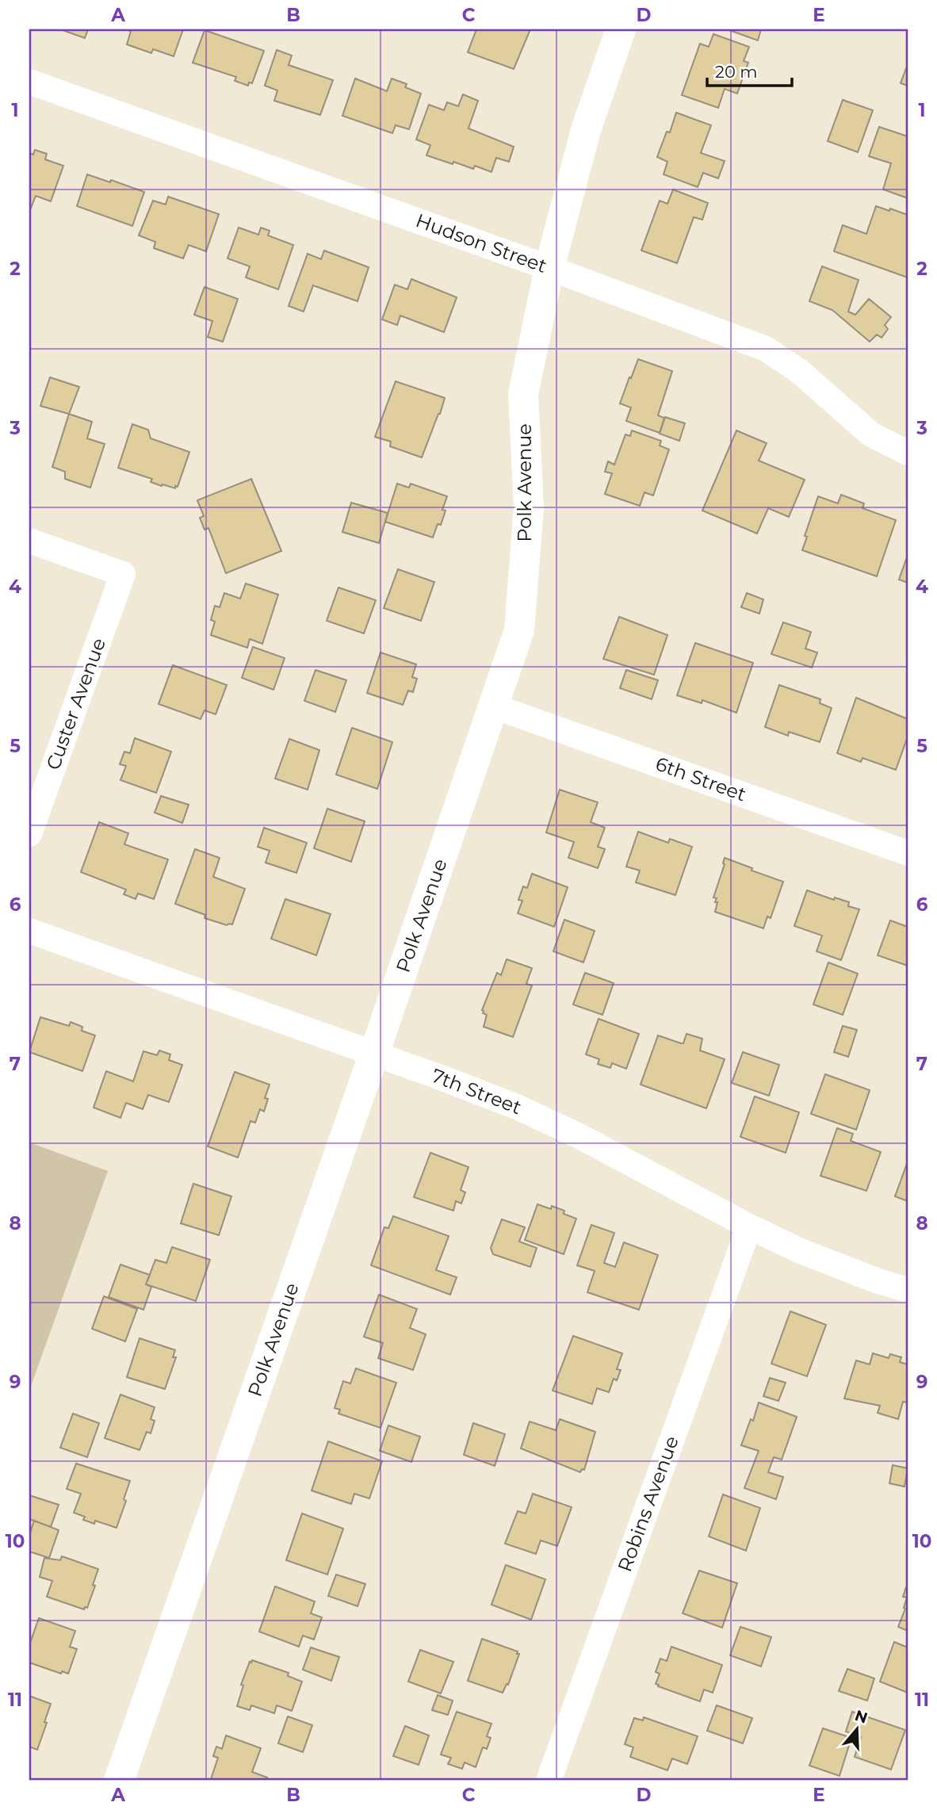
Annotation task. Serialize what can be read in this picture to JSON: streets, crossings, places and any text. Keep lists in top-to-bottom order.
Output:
{
  "streets": {
    "street": [
      "Hudson Street",
      "Polk Avenue",
      "Custer Avenue",
      "6th Street",
      "7th Street",
      "Robins Avenue"
    ]
  },
  "crossings": [
    ["Hudson Street", "Polk Avenue"],
    ["Polk Avenue", "6th Street"],
    ["Polk Avenue", "7th Street"],
    ["7th Street", "Robins Avenue"]
  ],
  "scale_bar": "20 m",
  "north": "top",
  "grid": {
    "columns": [
      "A",
      "B",
      "C",
      "D",
      "E"
    ],
    "rows": [
      "1",
      "2",
      "3",
      "4",
      "5",
      "6",
      "7",
      "8",
      "9",
      "10",
      "11"
    ]
  }
}
